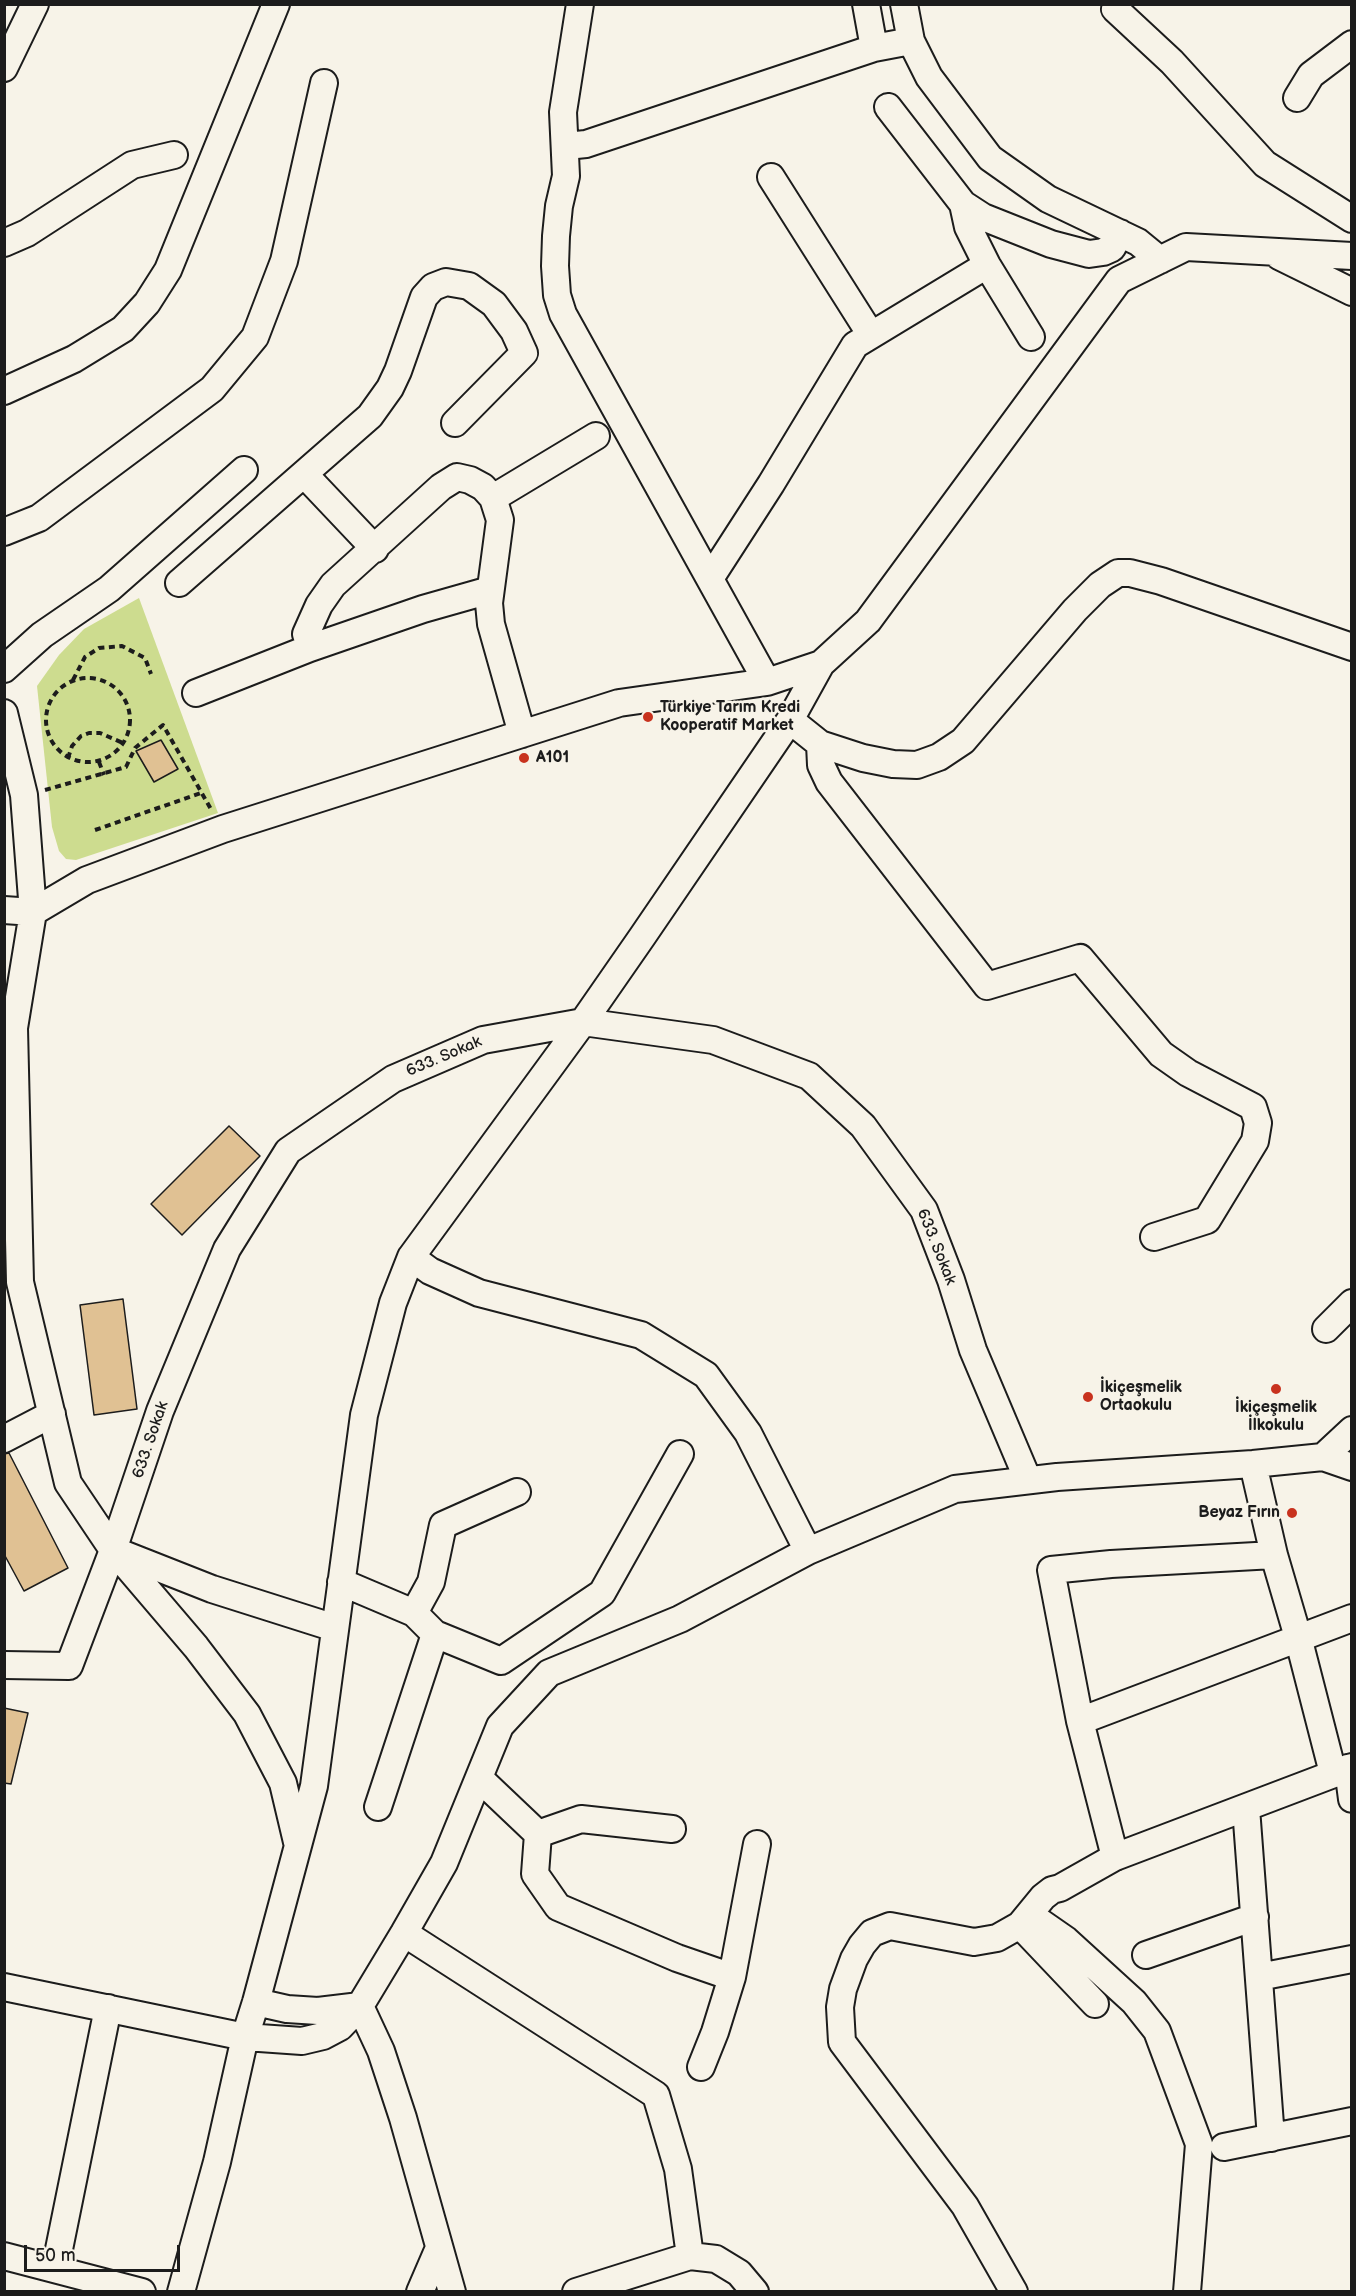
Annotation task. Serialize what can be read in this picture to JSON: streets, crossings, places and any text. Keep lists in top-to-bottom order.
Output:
{
  "streets": {
    "street": ["633. Sokak"]
  },
  "places": [
    "Türkiye Tarım Kredi Kooperatif Market",
    "A101",
    "İkiçeşmelik İlkokulu",
    "İkiçeşmelik Ortaokulu",
    "Beyaz Fırın"
  ],
  "scale_bar": "50 m"
}
